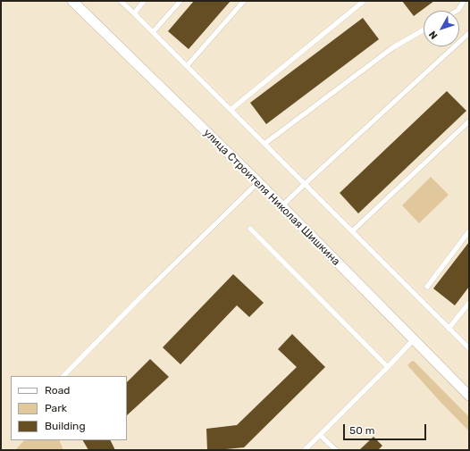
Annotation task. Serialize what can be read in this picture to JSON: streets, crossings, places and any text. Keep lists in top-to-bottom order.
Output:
{
  "streets": {
    "street": ["улица Строителя Николая Шишкина"]
  },
  "legend": ["Road", "Park", "Building"],
  "scale_bar": "50 m",
  "north": "bottom left"
}
